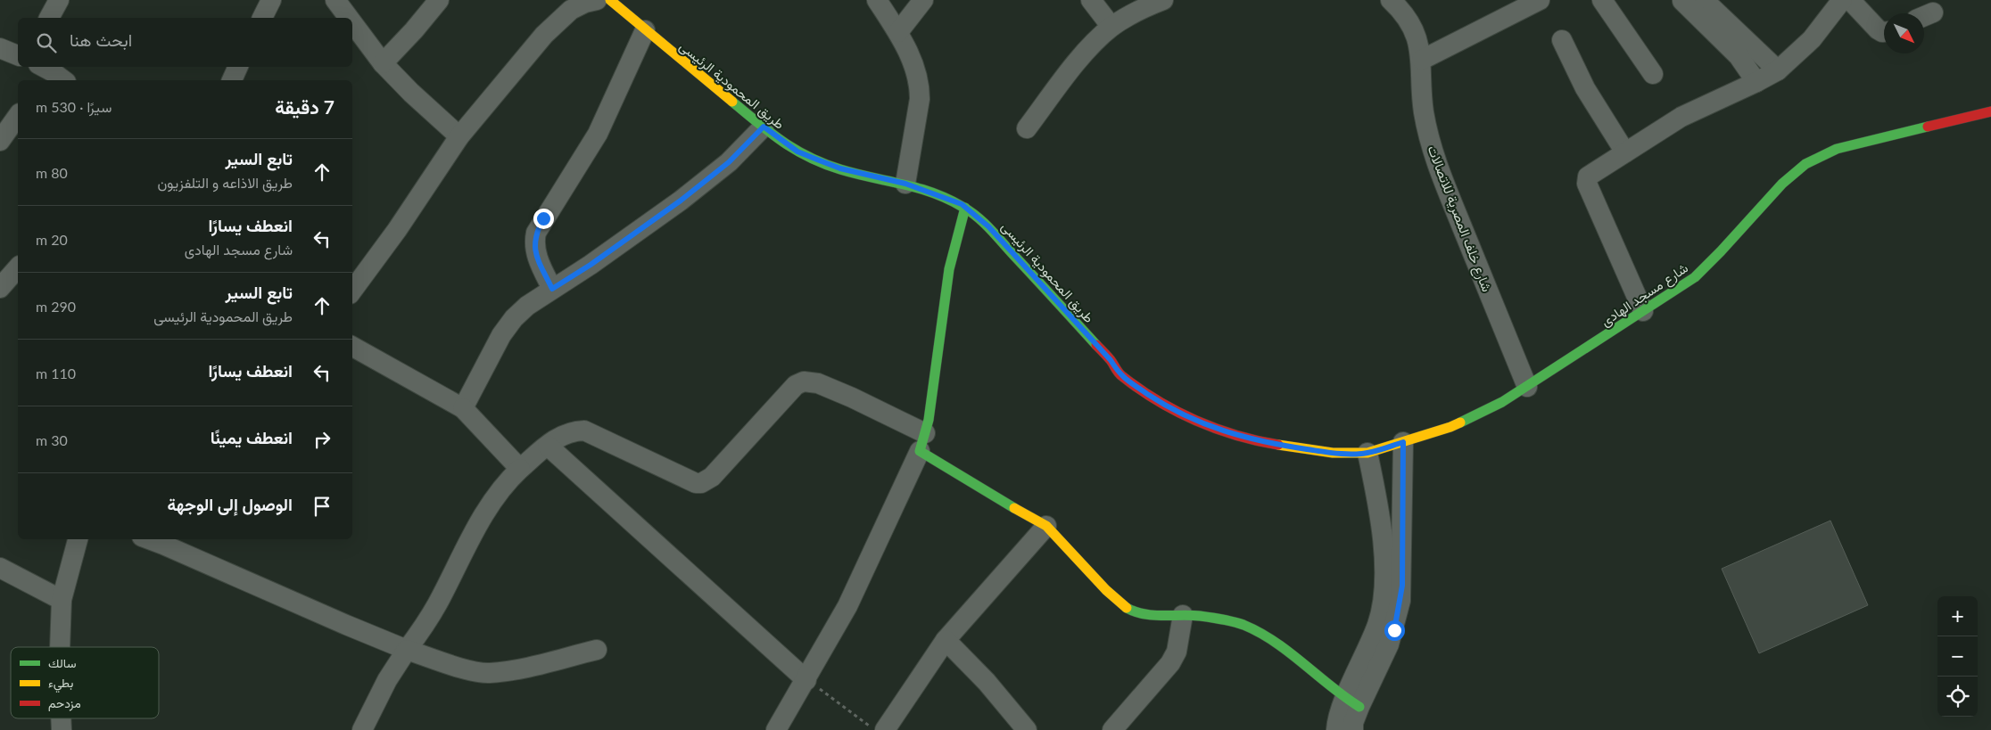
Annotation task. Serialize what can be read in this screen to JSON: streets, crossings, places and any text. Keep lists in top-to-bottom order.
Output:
{
  "streets": {
    "street": ["طريق المحمودية الرئيسى", "شارع خلف المصرية للاتصالات", "شارع مسجد الهادى"]
  },
  "crossings": [
    ["طريق المحمودية الرئيسى", "شارع مسجد الهادى"],
    ["شارع خلف المصرية للاتصالات", "شارع مسجد الهادى"]
  ],
  "legend": ["سالك", "بطيء", "مزدحم"],
  "north": "bottom right",
  "page": {
    "search": "ابحث هنا",
    "heading": ["7 دقيقة", "سيرًا · 530 m"],
    "list": [
      ["تابع السير", "طريق الاذاعه و التلفزيون", "80 m"],
      ["انعطف يسارًا", "شارع مسجد الهادى", "20 m"],
      ["تابع السير", "طريق المحمودية الرئيسى", "290 m"],
      ["انعطف يسارًا", "110 m"],
      ["انعطف يمينًا", "30 m"],
      "الوصول إلى الوجهة"
    ],
    "map_buttons": ["+", "−"]
  }
}
